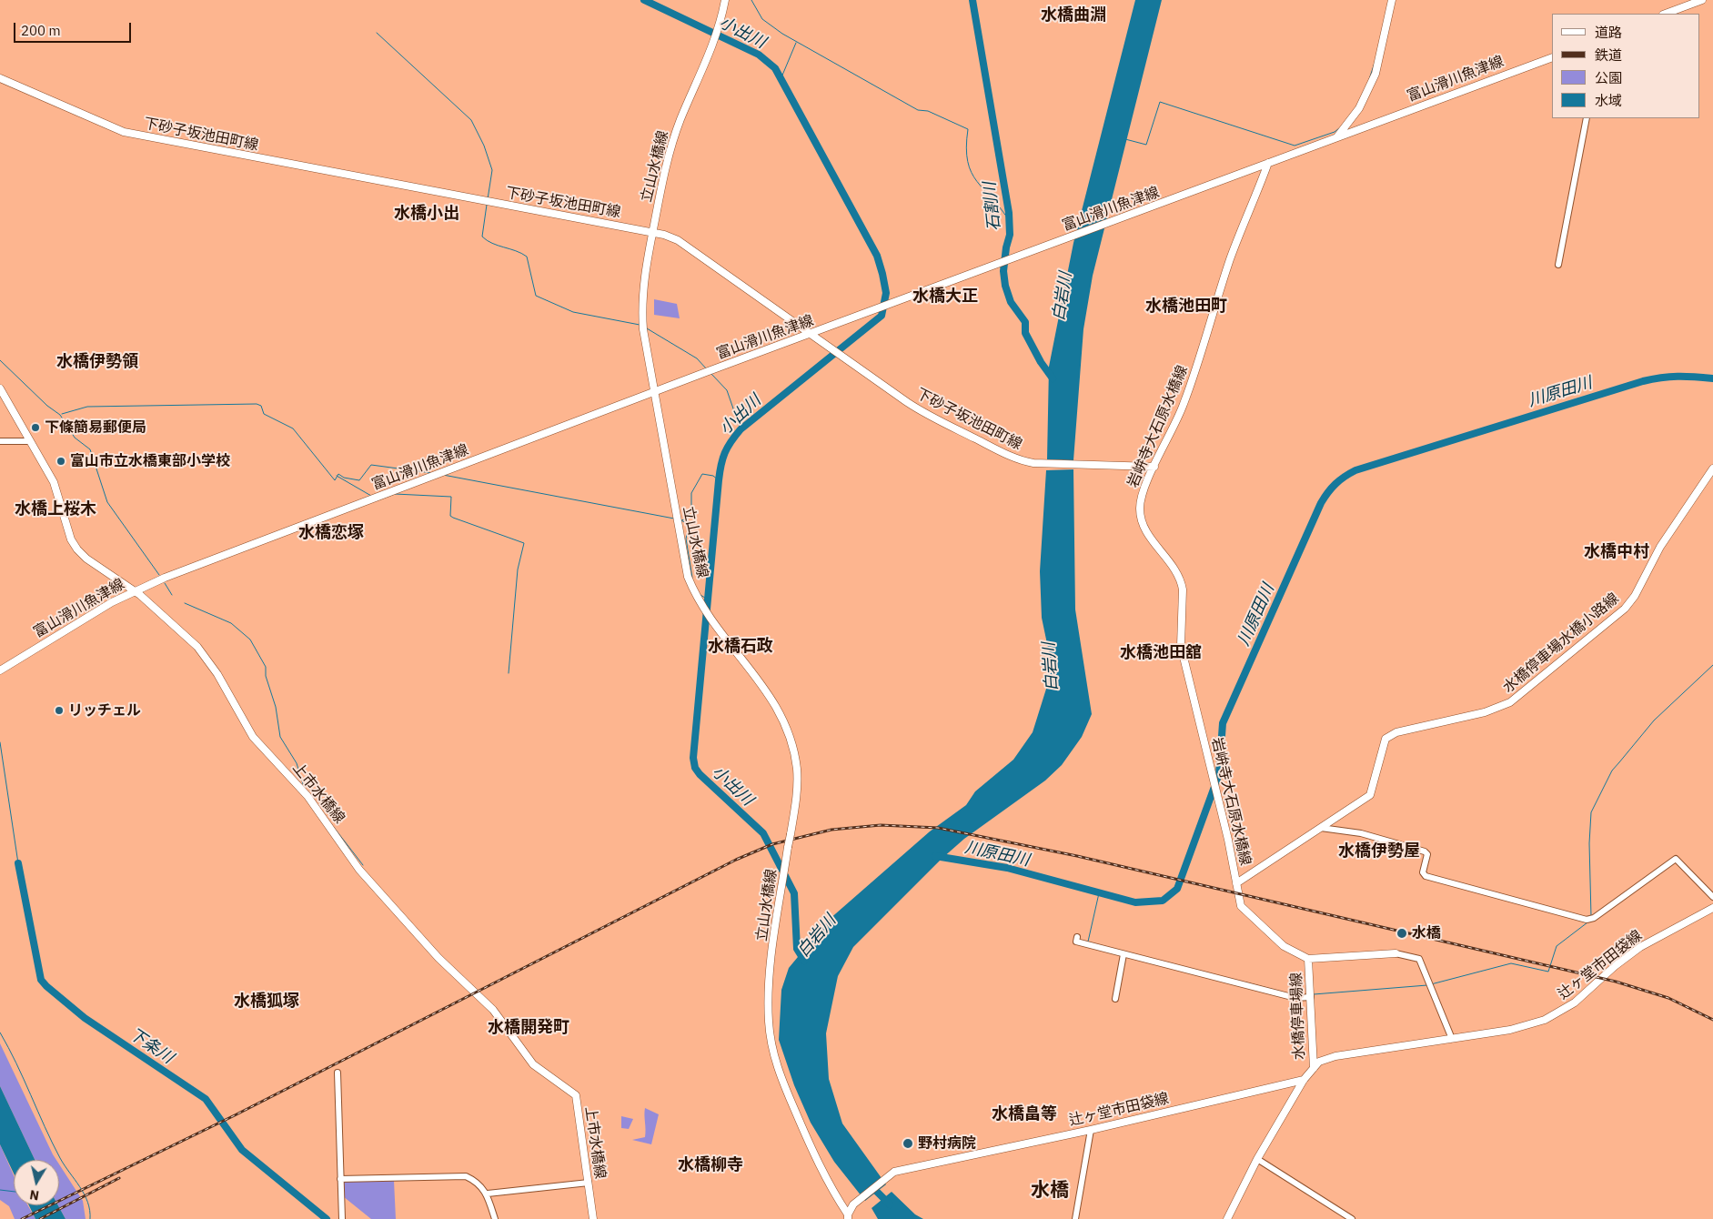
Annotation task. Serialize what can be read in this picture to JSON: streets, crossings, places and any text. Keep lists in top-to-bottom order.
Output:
{
  "streets": {
    "main road": [
      "富山滑川魚津線",
      "下砂子坂池田町線",
      "立山水橋線",
      "岩峅寺大石原水橋線",
      "水橋停車場水橋小路線",
      "上市水橋線",
      "辻ヶ堂市田袋線",
      "水橋停車場線"
    ]
  },
  "crossings": [
    ["富山滑川魚津線", "下砂子坂池田町線"],
    ["富山滑川魚津線", "立山水橋線"],
    ["富山滑川魚津線", "岩峅寺大石原水橋線"],
    ["富山滑川魚津線", "上市水橋線"],
    ["下砂子坂池田町線", "立山水橋線"],
    ["下砂子坂池田町線", "岩峅寺大石原水橋線"],
    ["立山水橋線", "辻ヶ堂市田袋線"],
    ["岩峅寺大石原水橋線", "水橋停車場水橋小路線"],
    ["岩峅寺大石原水橋線", "水橋停車場線"],
    ["辻ヶ堂市田袋線", "水橋停車場線"]
  ],
  "districts": [
    "水橋曲淵",
    "水橋小出",
    "水橋大正",
    "水橋池田町",
    "水橋伊勢領",
    "水橋上桜木",
    "水橋恋塚",
    "水橋中村",
    "水橋石政",
    "水橋池田舘",
    "水橋伊勢屋",
    "水橋狐塚",
    "水橋開発町",
    "水橋畠等",
    "水橋柳寺",
    "水橋"
  ],
  "water": [
    "小出川",
    "石割川",
    "白岩川",
    "川原田川",
    "下条川"
  ],
  "places": [
    "下條簡易郵便局",
    "富山市立水橋東部小学校",
    "リッチェル",
    "水橋",
    "野村病院"
  ],
  "legend": [
    "道路",
    "鉄道",
    "公園",
    "水域"
  ],
  "scale_bar": "200 m",
  "north": "bottom"
}
